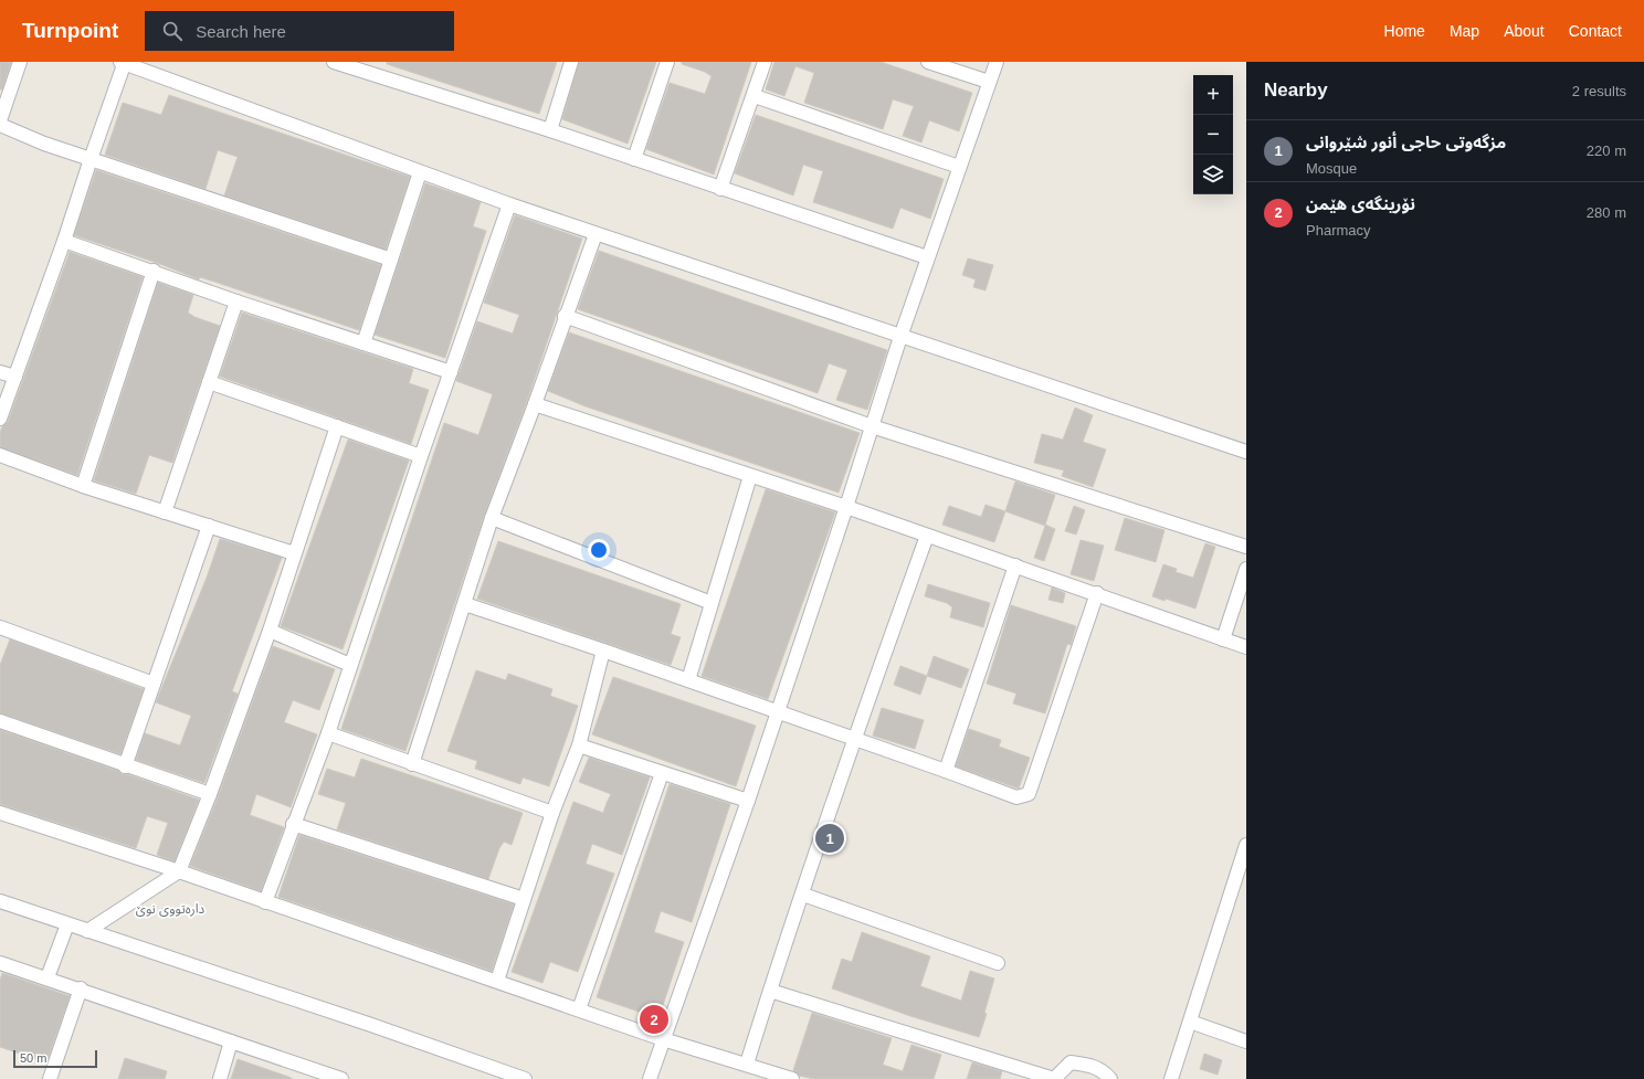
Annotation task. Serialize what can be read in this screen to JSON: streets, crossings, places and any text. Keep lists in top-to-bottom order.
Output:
{
  "districts": ["دارەتووی نوێ"],
  "scale_bar": "50 m",
  "page": {
    "header": "Turnpoint",
    "search": "Search here",
    "nav": [
      "Home",
      "Map",
      "About",
      "Contact"
    ],
    "heading": ["Nearby", "2 results"],
    "map_buttons": ["+", "−"],
    "list": [
      {
        "mark": "1",
        "name": "مزگەوتی حاجی أنور شێروانی",
        "note": "Mosque",
        "value": "220 m"
      },
      {
        "mark": "2",
        "name": "نۆرینگه‌ی هێمن",
        "note": "Pharmacy",
        "value": "280 m"
      }
    ],
    "pins": ["1", "2"],
    "scale": "50 m"
  }
}
